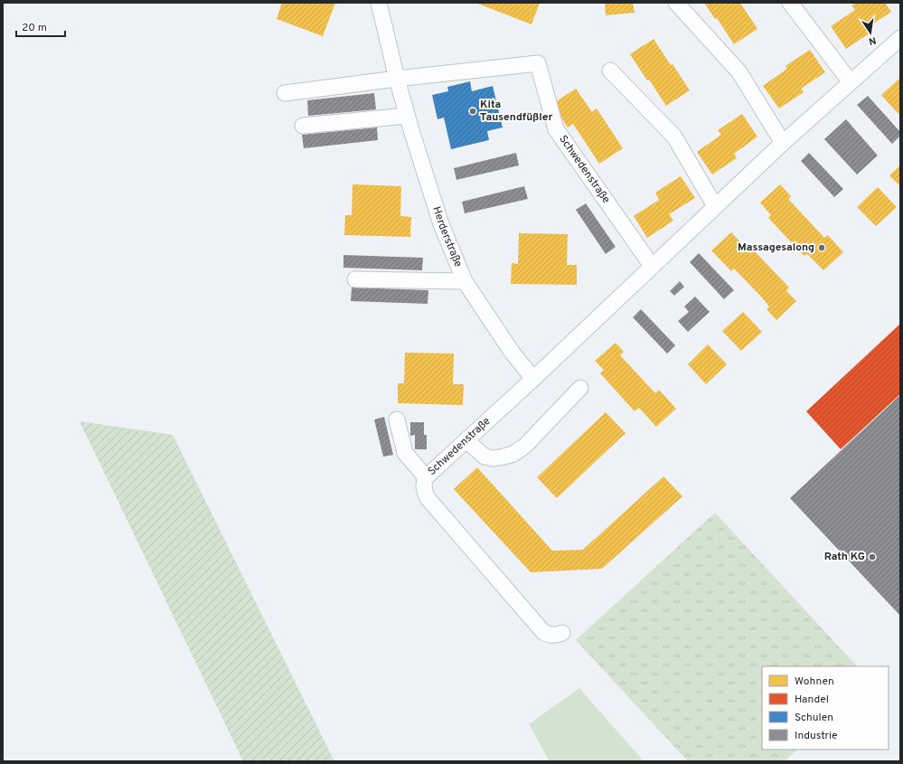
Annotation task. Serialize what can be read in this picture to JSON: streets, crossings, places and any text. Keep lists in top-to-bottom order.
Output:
{
  "streets": {
    "street": ["Schwedenstraße", "Herderstraße"]
  },
  "crossings": [
    ["Schwedenstraße", "Herderstraße"]
  ],
  "places": ["Kita Tausendfüßler", "Massagesalong", "Rath KG"],
  "legend": [
    "Wohnen",
    "Handel",
    "Schulen",
    "Industrie"
  ],
  "scale_bar": "20 m",
  "north": "bottom"
}
